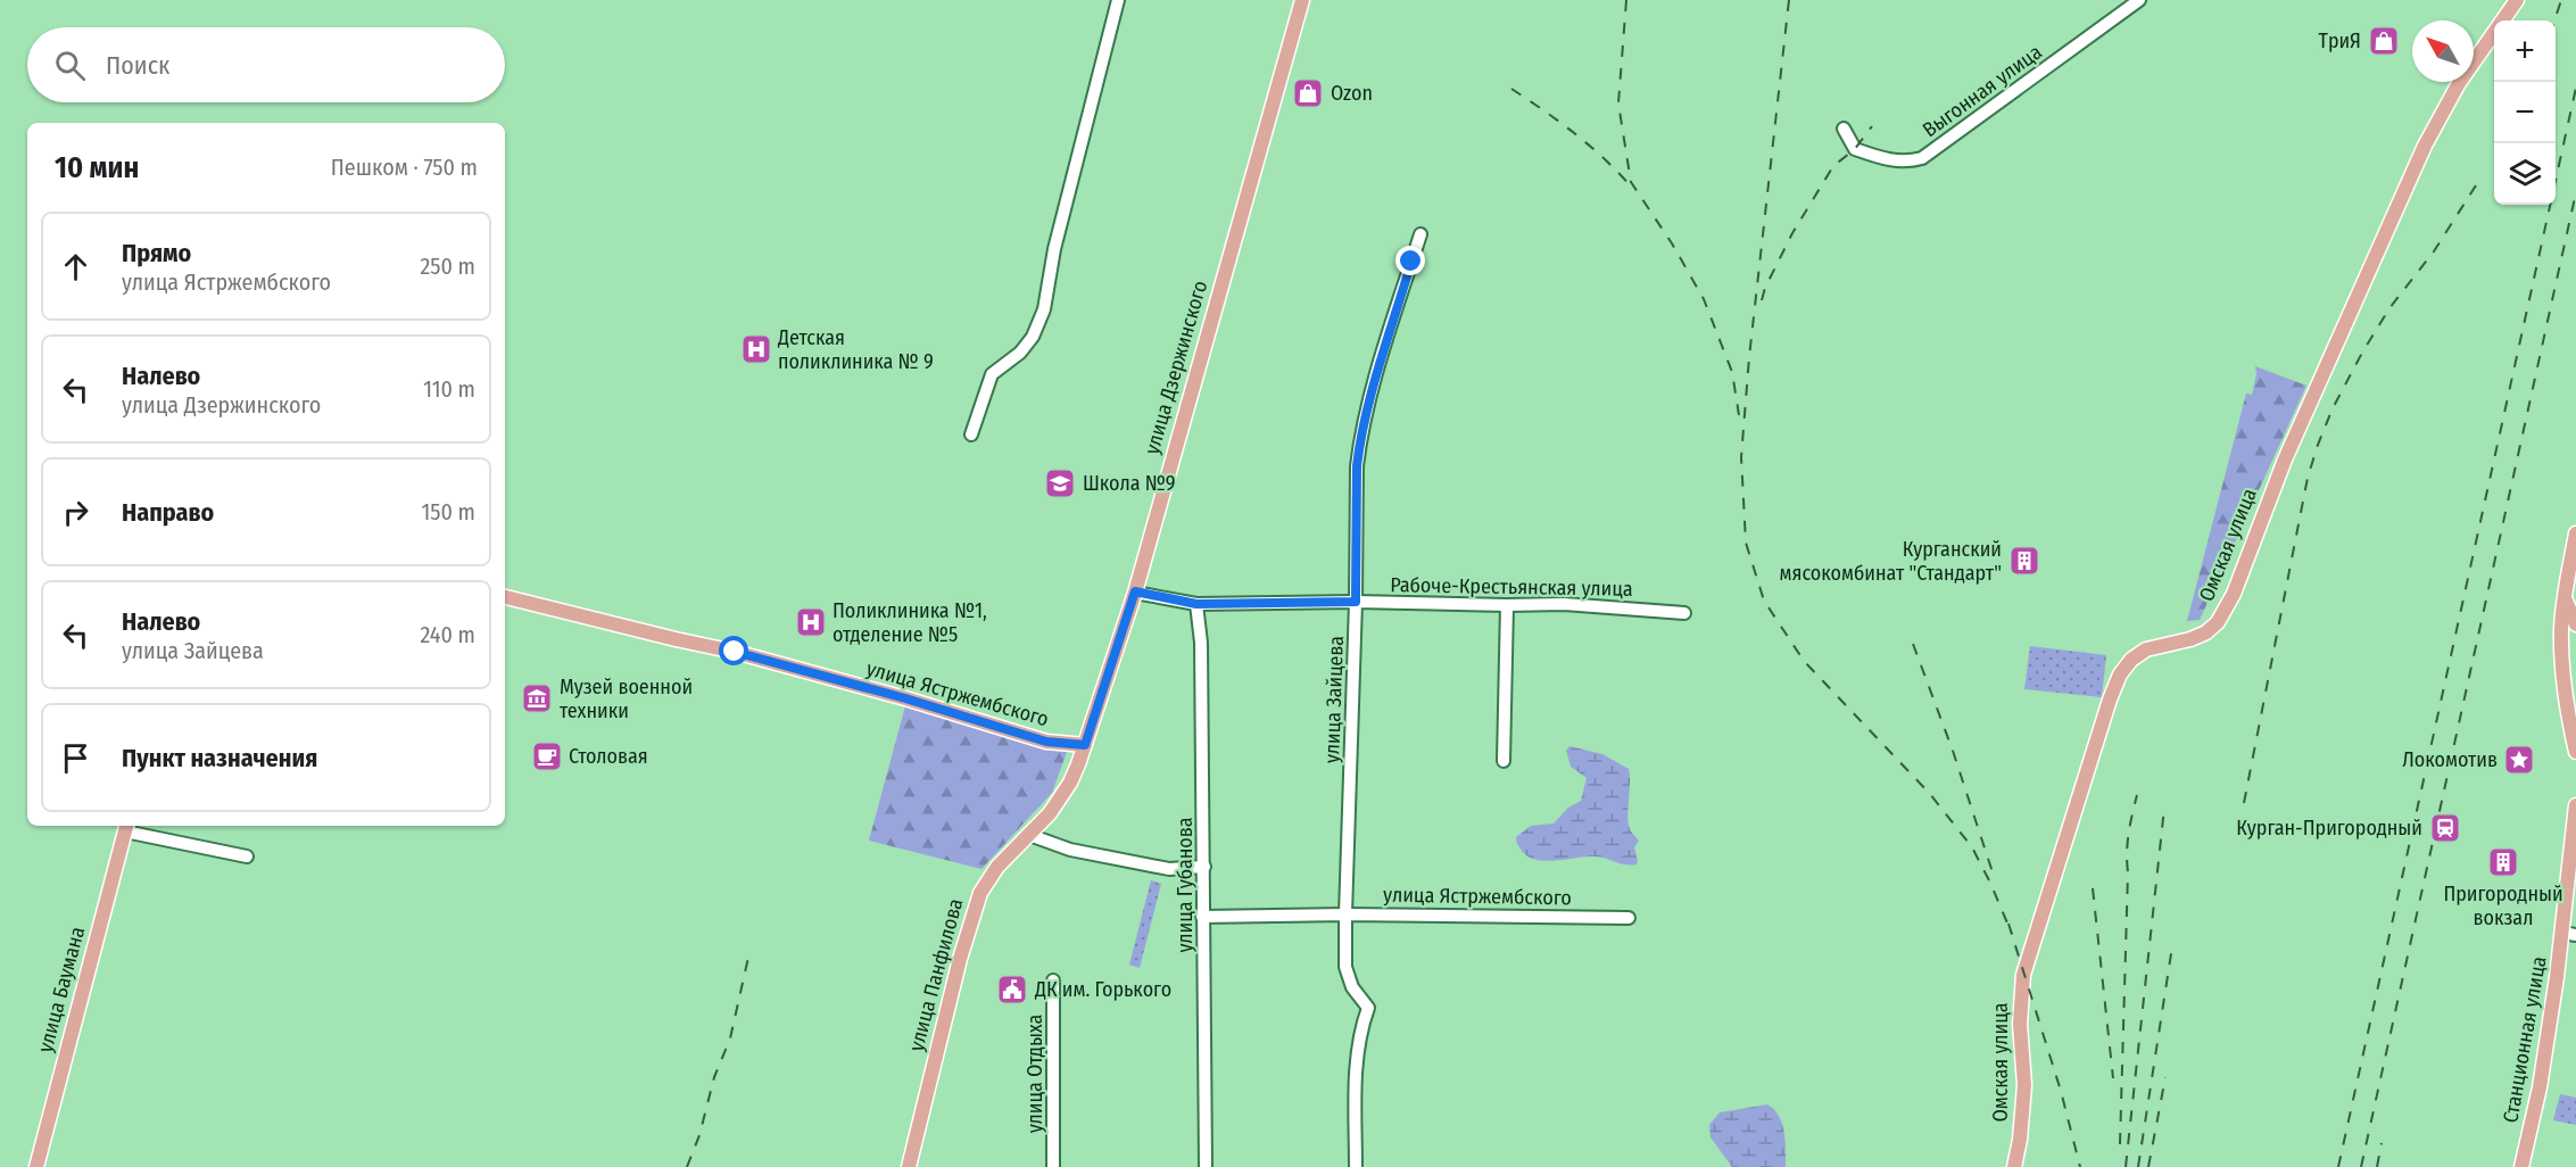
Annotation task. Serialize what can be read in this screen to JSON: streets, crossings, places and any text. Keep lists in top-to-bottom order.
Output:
{
  "streets": {
    "main road": [
      "улица Дзержинского",
      "Омская улица",
      "улица Ястржембского",
      "улица Панфилова",
      "улица Баумана",
      "Станционная улица"
    ],
    "street": [
      "Выгонная улица",
      "Рабоче-Крестьянская улица",
      "улица Зайцева",
      "улица Губанова",
      "улица Отдыха"
    ]
  },
  "crossings": [
    ["улица Дзержинского", "Рабоче-Крестьянская улица"],
    ["улица Дзержинского", "улица Ястржембского"],
    ["улица Дзержинского", "улица Панфилова"],
    ["Рабоче-Крестьянская улица", "улица Зайцева"],
    ["Рабоче-Крестьянская улица", "улица Губанова"],
    ["улица Ястржембского", "улица Зайцева"],
    ["улица Ястржембского", "улица Губанова"],
    ["улица Ястржембского", "улица Панфилова"]
  ],
  "places": {
    "shop": ["ТриЯ", "Ozon"],
    "hospital": ["Детская поликлиника № 9", "Поликлиника №1, отделение №5"],
    "school or university": ["Школа №9"],
    "building": ["Курганский мясокомбинат \"Стандарт\"", "Пригородный вокзал"],
    "museum": ["Музей военной техники"],
    "cafe": ["Столовая"],
    "place": ["Локомотив"],
    "station": ["Курган-Пригородный"],
    "public building": ["ДК им. Горького"]
  },
  "north": "top left",
  "page": {
    "map_buttons": ["+", "−"],
    "search": "Поиск",
    "heading": ["10 мин", "Пешком · 750 m"],
    "list": [
      ["Прямо", "улица Ястржембского", "250 m"],
      ["Налево", "улица Дзержинского", "110 m"],
      ["Направо", "150 m"],
      ["Налево", "улица Зайцева", "240 m"],
      "Пункт назначения"
    ]
  }
}
